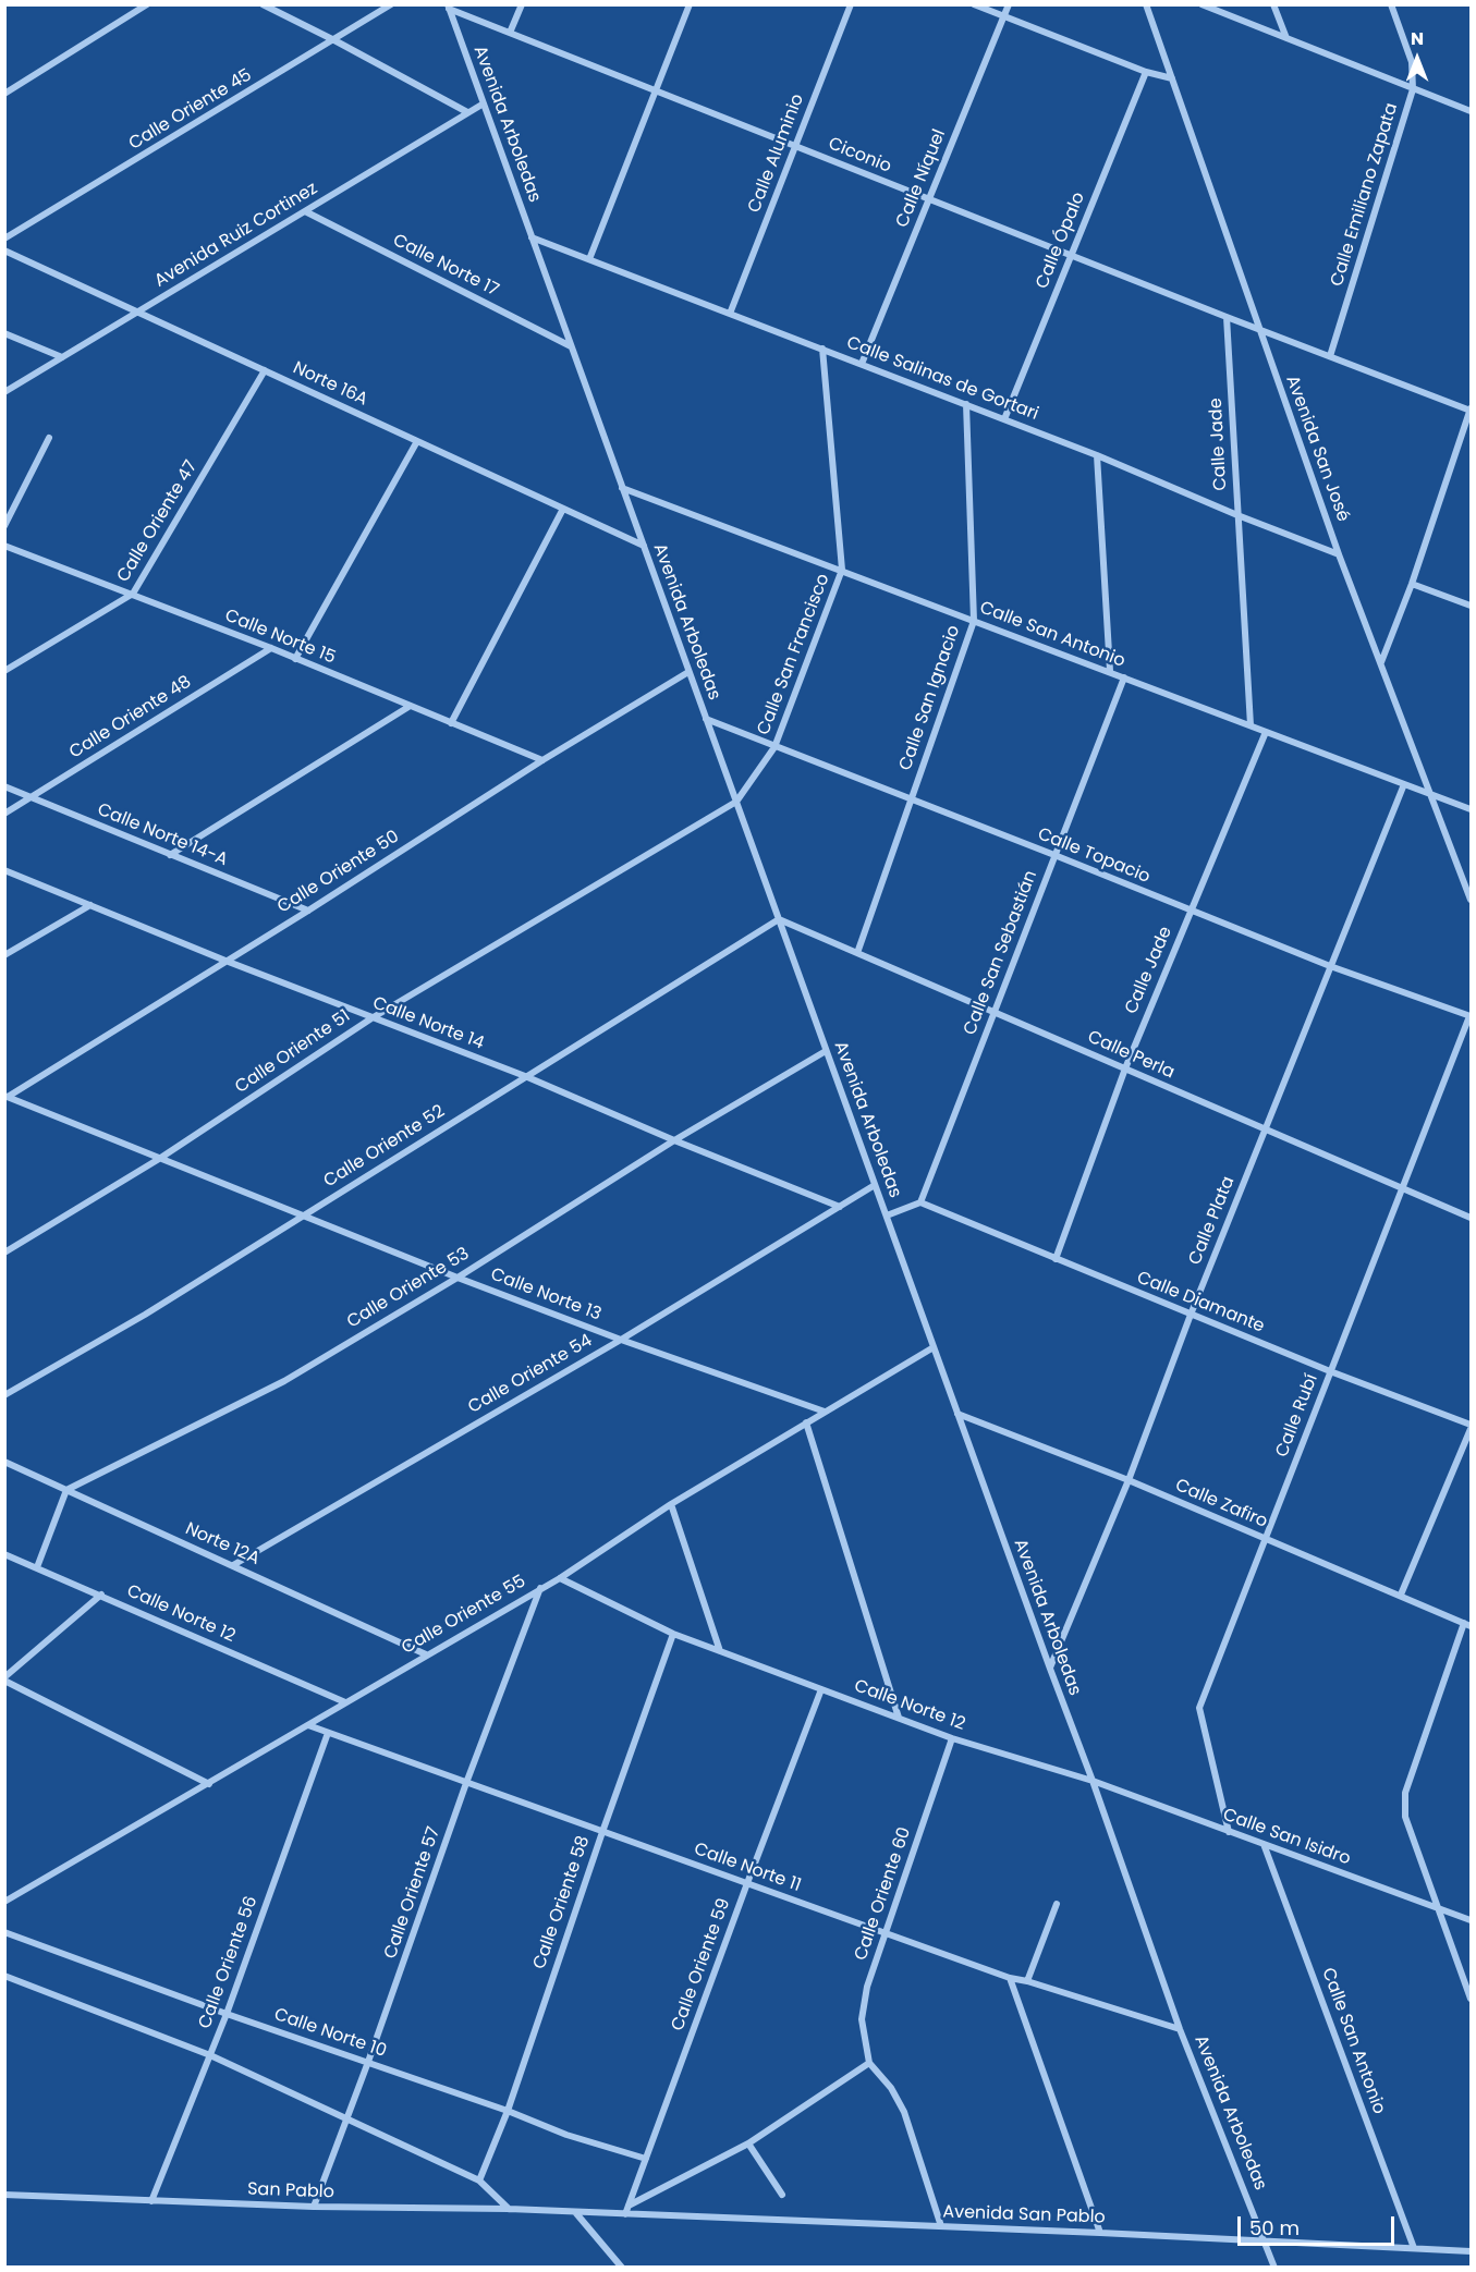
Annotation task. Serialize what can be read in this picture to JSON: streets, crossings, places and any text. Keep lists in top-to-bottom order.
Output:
{
  "streets": {
    "street": [
      "Calle Oriente 45",
      "Avenida Arboledas",
      "Calle Aluminio",
      "Ciconio",
      "Calle Níquel",
      "Calle Emiliano Zapata",
      "Avenida Ruiz Cortinez",
      "Calle Ópalo",
      "Calle Norte 17",
      "Calle Salinas de Gortari",
      "Norte 16A",
      "Calle Jade",
      "Avenida San José",
      "Calle Oriente 47",
      "Calle San Antonio",
      "Calle Norte 15",
      "Calle San Francisco",
      "Calle San Ignacio",
      "Calle Oriente 48",
      "Calle Norte 14-A",
      "Calle Topacio",
      "Calle Oriente 50",
      "Calle San Sebastián",
      "Calle Norte 14",
      "Calle Oriente 51",
      "Calle Perla",
      "Calle Oriente 52",
      "Calle Plata",
      "Calle Oriente 53",
      "Calle Norte 13",
      "Calle Diamante",
      "Calle Oriente 54",
      "Calle Rubí",
      "Calle Zafiro",
      "Norte 12A",
      "Calle Norte 12",
      "Calle Oriente 55",
      "Calle San Isidro",
      "Calle Norte 11",
      "Calle Oriente 57",
      "Calle Oriente 60",
      "Calle Oriente 58",
      "Calle Oriente 56",
      "Calle Oriente 59",
      "Calle Norte 10",
      "San Pablo",
      "Avenida San Pablo"
    ]
  },
  "crossings": [
    ["Avenida Arboledas", "Ciconio"],
    ["Avenida Arboledas", "Avenida Ruiz Cortinez"],
    ["Avenida Arboledas", "Calle Norte 17"],
    ["Avenida Arboledas", "Calle Salinas de Gortari"],
    ["Avenida Arboledas", "Norte 16A"],
    ["Avenida Arboledas", "Calle San Antonio"],
    ["Avenida Arboledas", "Calle San Francisco"],
    ["Avenida Arboledas", "Calle Topacio"],
    ["Avenida Arboledas", "Calle Oriente 50"],
    ["Avenida Arboledas", "Calle Oriente 51"],
    ["Avenida Arboledas", "Calle Perla"],
    ["Avenida Arboledas", "Calle Oriente 52"],
    ["Avenida Arboledas", "Calle Plata"],
    ["Avenida Arboledas", "Calle Oriente 53"],
    ["Avenida Arboledas", "Calle Oriente 54"],
    ["Avenida Arboledas", "Calle Zafiro"],
    ["Avenida Arboledas", "Calle Norte 12"],
    ["Avenida Arboledas", "Calle Oriente 55"],
    ["Avenida Arboledas", "Calle San Isidro"],
    ["Avenida Arboledas", "Calle Norte 11"],
    ["Avenida Arboledas", "Avenida San Pablo"],
    ["Calle Aluminio", "Ciconio"],
    ["Calle Aluminio", "Calle Salinas de Gortari"],
    ["Ciconio", "Calle Níquel"],
    ["Ciconio", "Calle Emiliano Zapata"],
    ["Ciconio", "Calle Ópalo"],
    ["Ciconio", "Calle Jade"],
    ["Ciconio", "Avenida San José"],
    ["Calle Níquel", "Calle Salinas de Gortari"],
    ["Avenida Ruiz Cortinez", "Calle Norte 17"],
    ["Avenida Ruiz Cortinez", "Norte 16A"],
    ["Calle Ópalo", "Calle Salinas de Gortari"],
    ["Calle Salinas de Gortari", "Calle Jade"],
    ["Calle Salinas de Gortari", "Avenida San José"],
    ["Calle Salinas de Gortari", "Calle San Francisco"],
    ["Calle Salinas de Gortari", "Calle San Ignacio"],
    ["Norte 16A", "Calle Oriente 47"],
    ["Calle Jade", "Calle San Antonio"],
    ["Calle Jade", "Calle Topacio"],
    ["Calle Jade", "Calle Perla"],
    ["Calle Jade", "Calle Diamante"],
    ["Avenida San José", "Calle San Antonio"],
    ["Calle Oriente 47", "Calle Norte 15"],
    ["Calle San Antonio", "Calle San Francisco"],
    ["Calle San Antonio", "Calle San Ignacio"],
    ["Calle San Antonio", "Calle San Sebastián"],
    ["Calle San Antonio", "Calle Plata"],
    ["Calle San Antonio", "Calle San Isidro"],
    ["Calle San Antonio", "Avenida San Pablo"],
    ["Calle Norte 15", "Calle Oriente 48"],
    ["Calle Norte 15", "Calle Oriente 50"],
    ["Calle San Francisco", "Calle Topacio"],
    ["Calle San Francisco", "Calle Oriente 51"],
    ["Calle San Ignacio", "Calle Topacio"],
    ["Calle San Ignacio", "Calle Perla"],
    ["Calle Oriente 48", "Calle Norte 14-A"],
    ["Calle Norte 14-A", "Calle Oriente 50"],
    ["Calle Topacio", "Calle San Sebastián"],
    ["Calle Topacio", "Calle Plata"],
    ["Calle Topacio", "Calle Rubí"],
    ["Calle Oriente 50", "Calle Norte 14"],
    ["Calle Oriente 50", "Calle Norte 13"],
    ["Calle San Sebastián", "Calle Perla"],
    ["Calle San Sebastián", "Calle Diamante"],
    ["Calle Norte 14", "Calle Oriente 51"],
    ["Calle Norte 14", "Calle Oriente 52"],
    ["Calle Norte 14", "Calle Oriente 53"],
    ["Calle Norte 14", "Calle Oriente 54"],
    ["Calle Oriente 51", "Calle Norte 13"],
    ["Calle Perla", "Calle Oriente 52"],
    ["Calle Perla", "Calle Plata"],
    ["Calle Perla", "Calle Rubí"],
    ["Calle Oriente 52", "Calle Norte 13"],
    ["Calle Plata", "Calle Diamante"],
    ["Calle Plata", "Calle Zafiro"],
    ["Calle Oriente 53", "Calle Norte 13"],
    ["Calle Oriente 53", "Norte 12A"],
    ["Calle Norte 13", "Calle Oriente 54"],
    ["Calle Norte 13", "Calle Oriente 55"],
    ["Calle Diamante", "Calle Rubí"],
    ["Calle Oriente 54", "Norte 12A"],
    ["Calle Rubí", "Calle Zafiro"],
    ["Calle Rubí", "Calle San Isidro"],
    ["Norte 12A", "Calle Oriente 55"],
    ["Calle Norte 12", "Calle Oriente 55"],
    ["Calle Norte 12", "Calle San Isidro"],
    ["Calle Norte 12", "Calle Oriente 60"],
    ["Calle Norte 12", "Calle Oriente 58"],
    ["Calle Norte 12", "Calle Oriente 59"],
    ["Calle Oriente 55", "Calle Norte 11"],
    ["Calle Oriente 55", "Calle Oriente 57"],
    ["Calle Norte 11", "Calle Oriente 57"],
    ["Calle Norte 11", "Calle Oriente 60"],
    ["Calle Norte 11", "Calle Oriente 58"],
    ["Calle Norte 11", "Calle Oriente 56"],
    ["Calle Norte 11", "Calle Oriente 59"],
    ["Calle Oriente 57", "Calle Norte 10"],
    ["Calle Oriente 57", "San Pablo"],
    ["Calle Oriente 58", "Calle Norte 10"],
    ["Calle Oriente 56", "Calle Norte 10"],
    ["Calle Oriente 56", "San Pablo"],
    ["Calle Oriente 59", "Calle Norte 10"],
    ["Calle Oriente 59", "Avenida San Pablo"],
    ["San Pablo", "Avenida San Pablo"]
  ],
  "scale_bar": "50 m",
  "north": "top"
}
